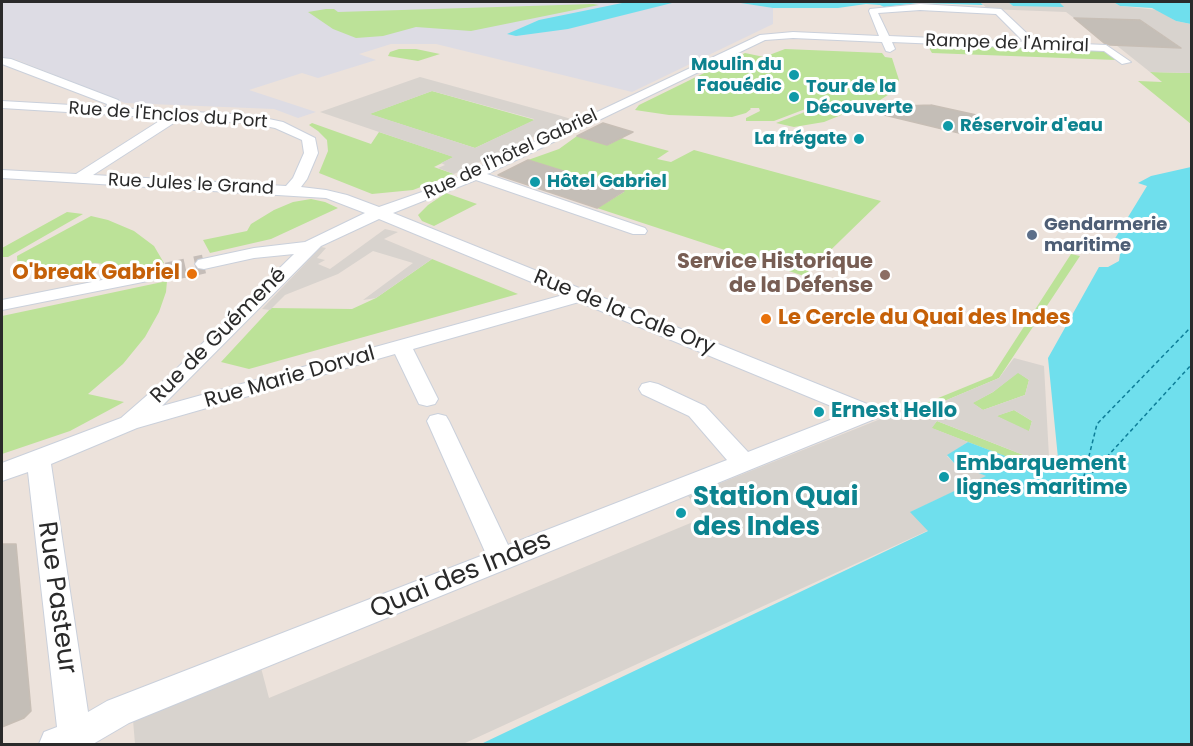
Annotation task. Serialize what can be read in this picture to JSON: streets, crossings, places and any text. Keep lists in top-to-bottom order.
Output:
{
  "streets": {
    "street": [
      "Rampe de l'Amiral",
      "Rue de l'Enclos du Port",
      "Rue de l'hôtel Gabriel",
      "Rue Jules le Grand",
      "Rue de la Cale Ory",
      "Rue de Guémené",
      "Rue Marie Dorval",
      "Quai des Indes",
      "Rue Pasteur"
    ]
  },
  "crossings": [
    ["Rampe de l'Amiral", "Rue de l'hôtel Gabriel"],
    ["Rue de l'Enclos du Port", "Rue Jules le Grand"],
    ["Rue de l'hôtel Gabriel", "Rue Jules le Grand"],
    ["Rue de l'hôtel Gabriel", "Rue de la Cale Ory"],
    ["Rue de l'hôtel Gabriel", "Rue de Guémené"],
    ["Rue Jules le Grand", "Rue de la Cale Ory"],
    ["Rue de la Cale Ory", "Rue Marie Dorval"],
    ["Rue de la Cale Ory", "Quai des Indes"],
    ["Rue de Guémené", "Rue Marie Dorval"],
    ["Rue Marie Dorval", "Rue Pasteur"],
    ["Quai des Indes", "Rue Pasteur"]
  ],
  "places": [
    "Moulin du Faouédic",
    "Tour de la Découverte",
    "Réservoir d'eau",
    "La frégate",
    "Hôtel Gabriel",
    "Gendarmerie maritime",
    "O'break Gabriel",
    "Service Historique de la Défense",
    "Le Cercle du Quai des Indes",
    "Ernest Hello",
    "Embarquement lignes maritime",
    "Station Quai des Indes"
  ]
}
